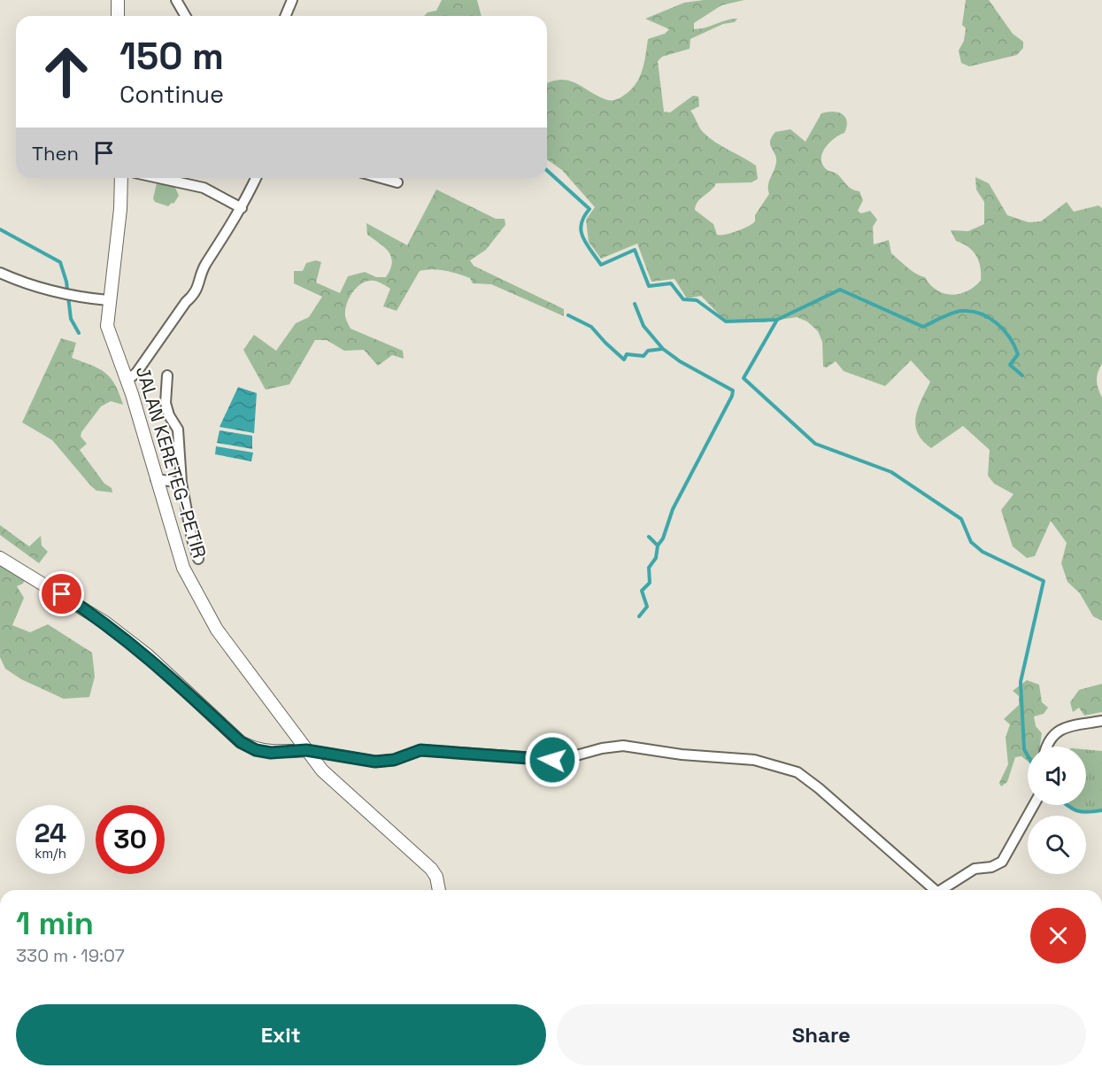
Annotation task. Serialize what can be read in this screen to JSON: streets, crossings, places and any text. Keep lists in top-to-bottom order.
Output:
{
  "streets": {
    "street": ["JALAN KERETEG–PETIR"]
  },
  "page": {
    "turn": ["150 m", "Continue"],
    "then": "Then",
    "speed": "24 km/h",
    "limit": "30",
    "heading": ["1 min", "330 m · 19:07"],
    "buttons": ["Exit", "Share"]
  }
}
